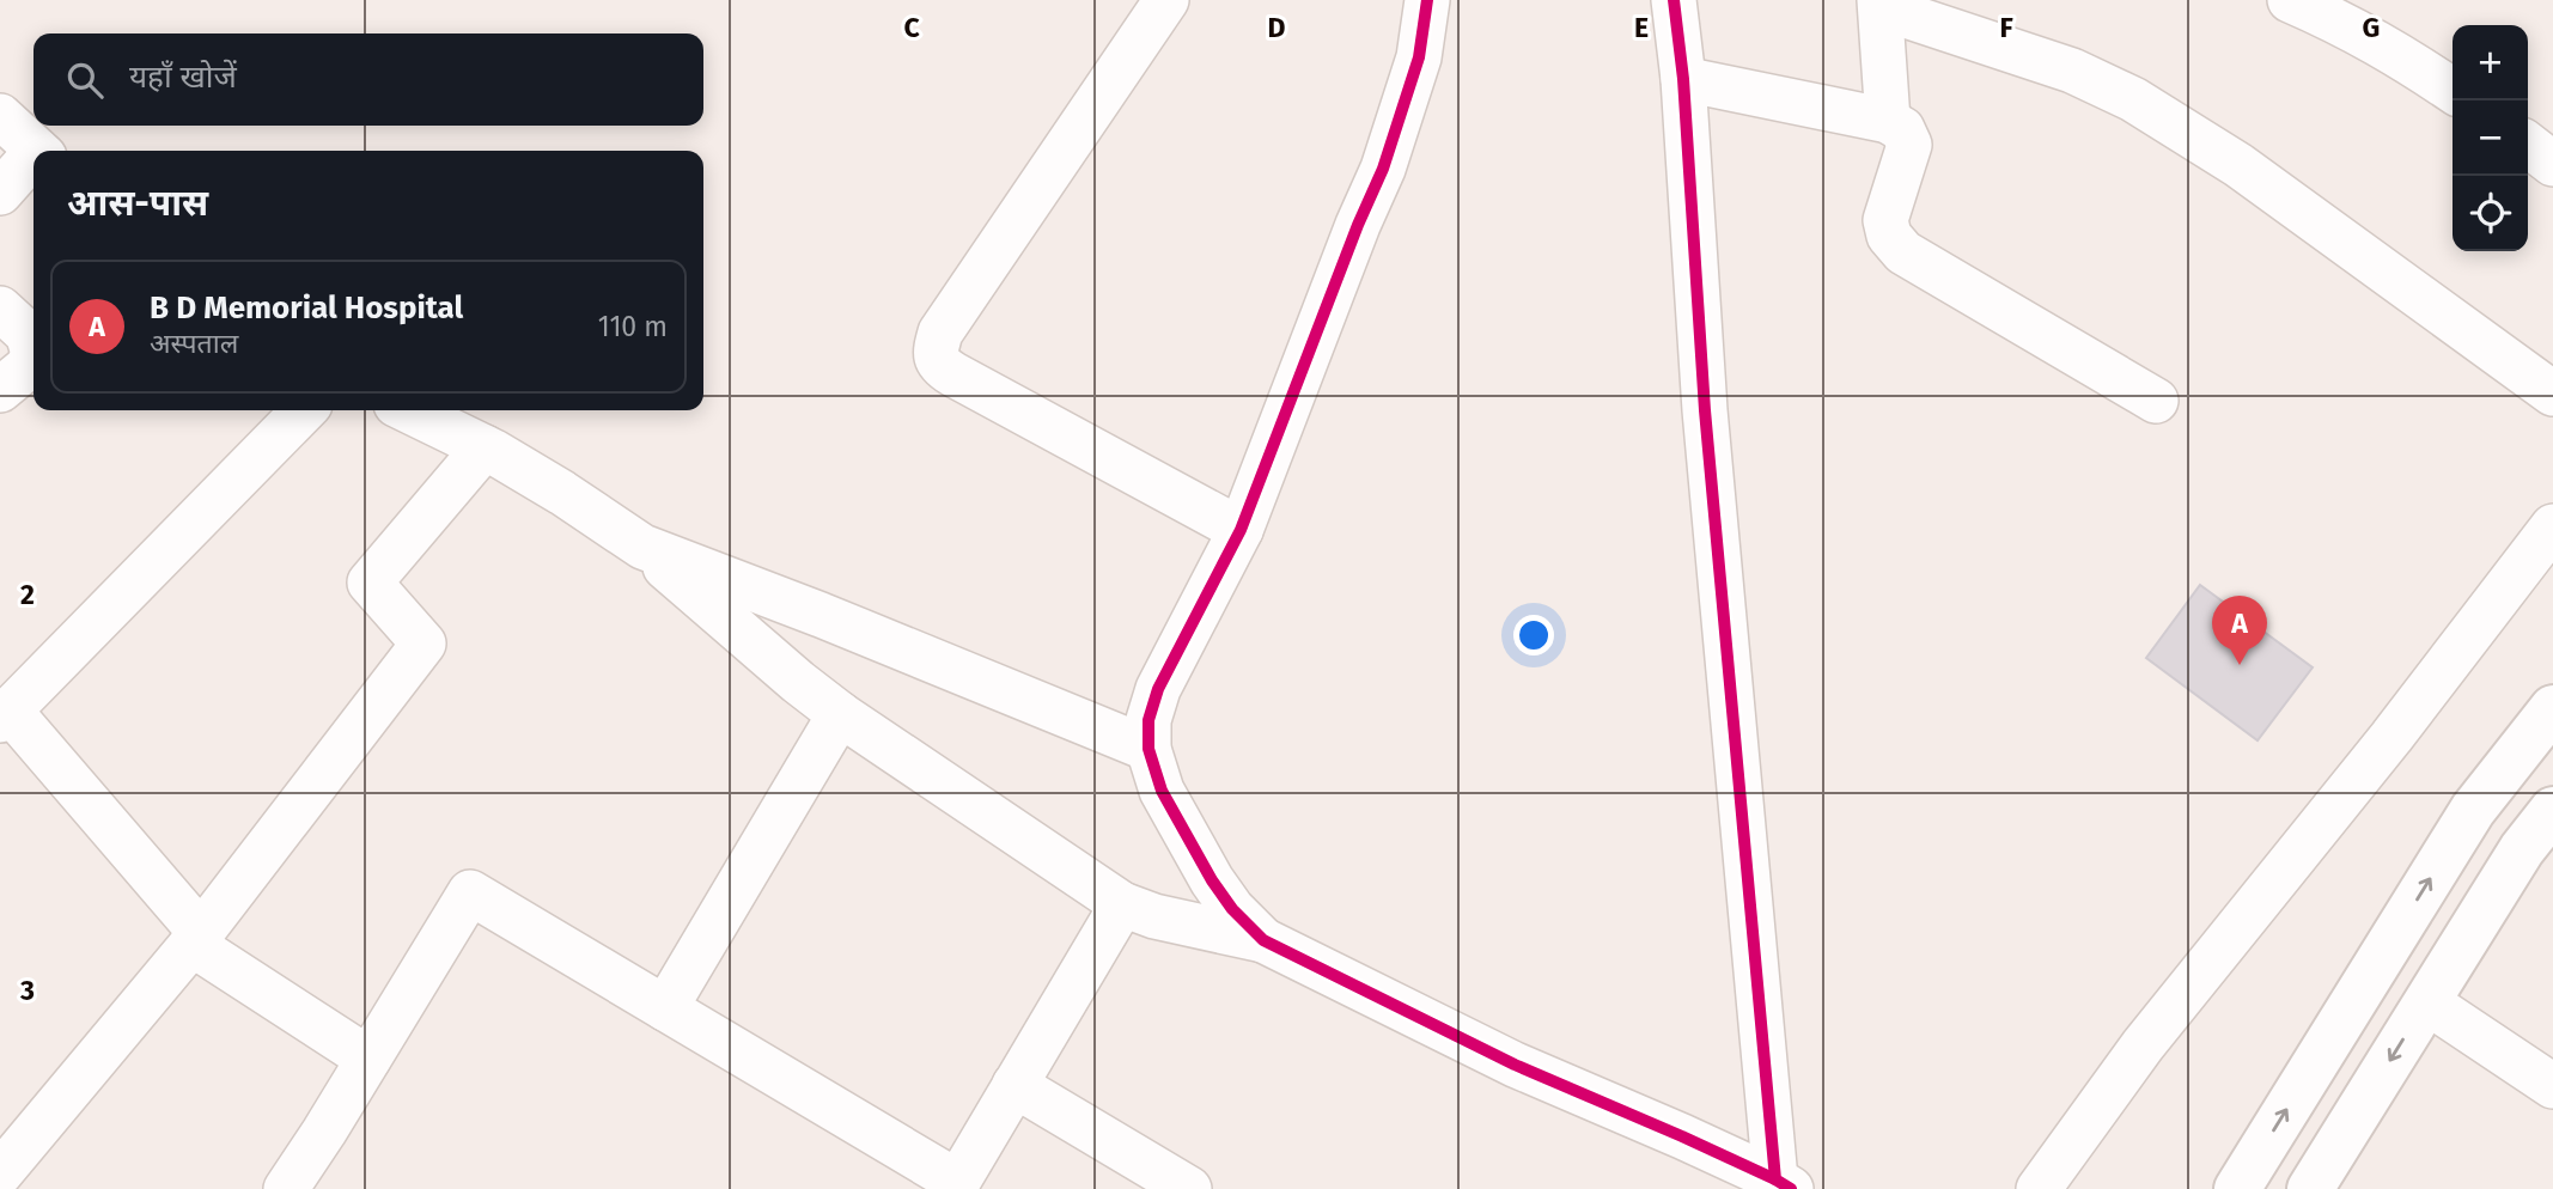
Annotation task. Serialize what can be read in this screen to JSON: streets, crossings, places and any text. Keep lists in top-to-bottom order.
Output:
{
  "page": {
    "map_buttons": ["+", "−"],
    "search": "यहाँ खोजें",
    "heading": "आस-पास",
    "list": [
      {
        "mark": "A",
        "name": "B D Memorial Hospital",
        "note": "अस्पताल",
        "value": "110 m"
      }
    ],
    "pins": "A"
  },
  "grid": {
    "columns": [
      "C",
      "D",
      "E",
      "F",
      "G"
    ],
    "rows": ["2", "3"]
  }
}
